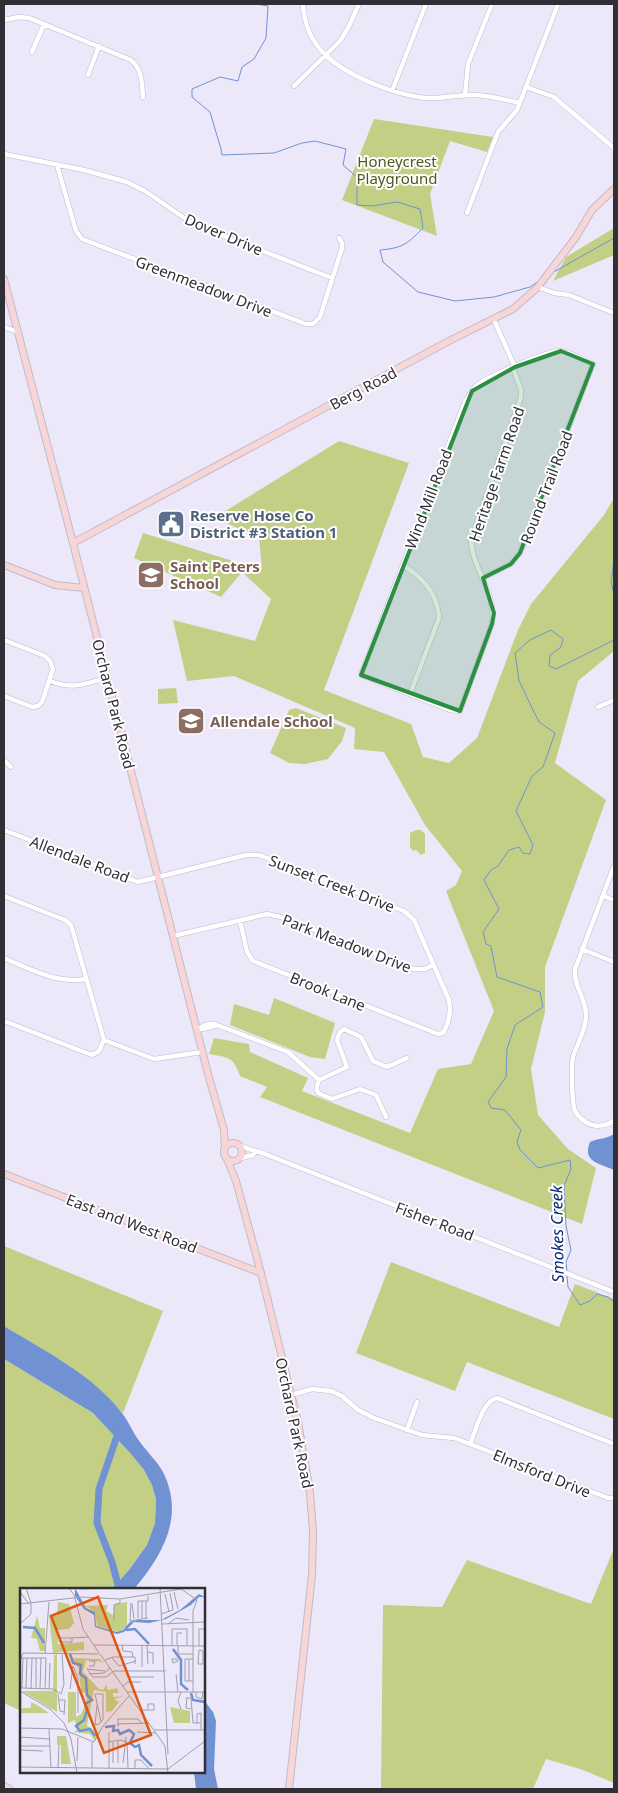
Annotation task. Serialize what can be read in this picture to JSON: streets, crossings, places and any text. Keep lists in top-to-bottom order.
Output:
{
  "streets": {
    "main road": ["Berg Road", "Orchard Park Road", "East and West Road"],
    "street": [
      "Dover Drive",
      "Greenmeadow Drive",
      "Heritage Farm Road",
      "Round Trail Road",
      "Wind Mill Road",
      "Allendale Road",
      "Sunset Creek Drive",
      "Park Meadow Drive",
      "Brook Lane",
      "Fisher Road",
      "Elmsford Drive"
    ]
  },
  "crossings": [
    ["Dover Drive", "Greenmeadow Drive"],
    ["Berg Road", "Heritage Farm Road"],
    ["Berg Road", "Orchard Park Road"],
    ["Heritage Farm Road", "Round Trail Road"],
    ["Heritage Farm Road", "Wind Mill Road"],
    ["Round Trail Road", "Wind Mill Road"],
    ["Orchard Park Road", "Allendale Road"],
    ["Orchard Park Road", "Sunset Creek Drive"],
    ["Orchard Park Road", "Park Meadow Drive"],
    ["Orchard Park Road", "Fisher Road"],
    ["Orchard Park Road", "East and West Road"],
    ["Orchard Park Road", "Elmsford Drive"],
    ["Allendale Road", "Sunset Creek Drive"],
    ["Sunset Creek Drive", "Park Meadow Drive"],
    ["Sunset Creek Drive", "Brook Lane"],
    ["Park Meadow Drive", "Brook Lane"]
  ],
  "water": ["Smokes Creek"],
  "parks": ["Honeycrest Playground"],
  "places": {
    "public building": ["Reserve Hose Co District #3 Station 1"],
    "school or university": ["Saint Peters School", "Allendale School"]
  }
}
